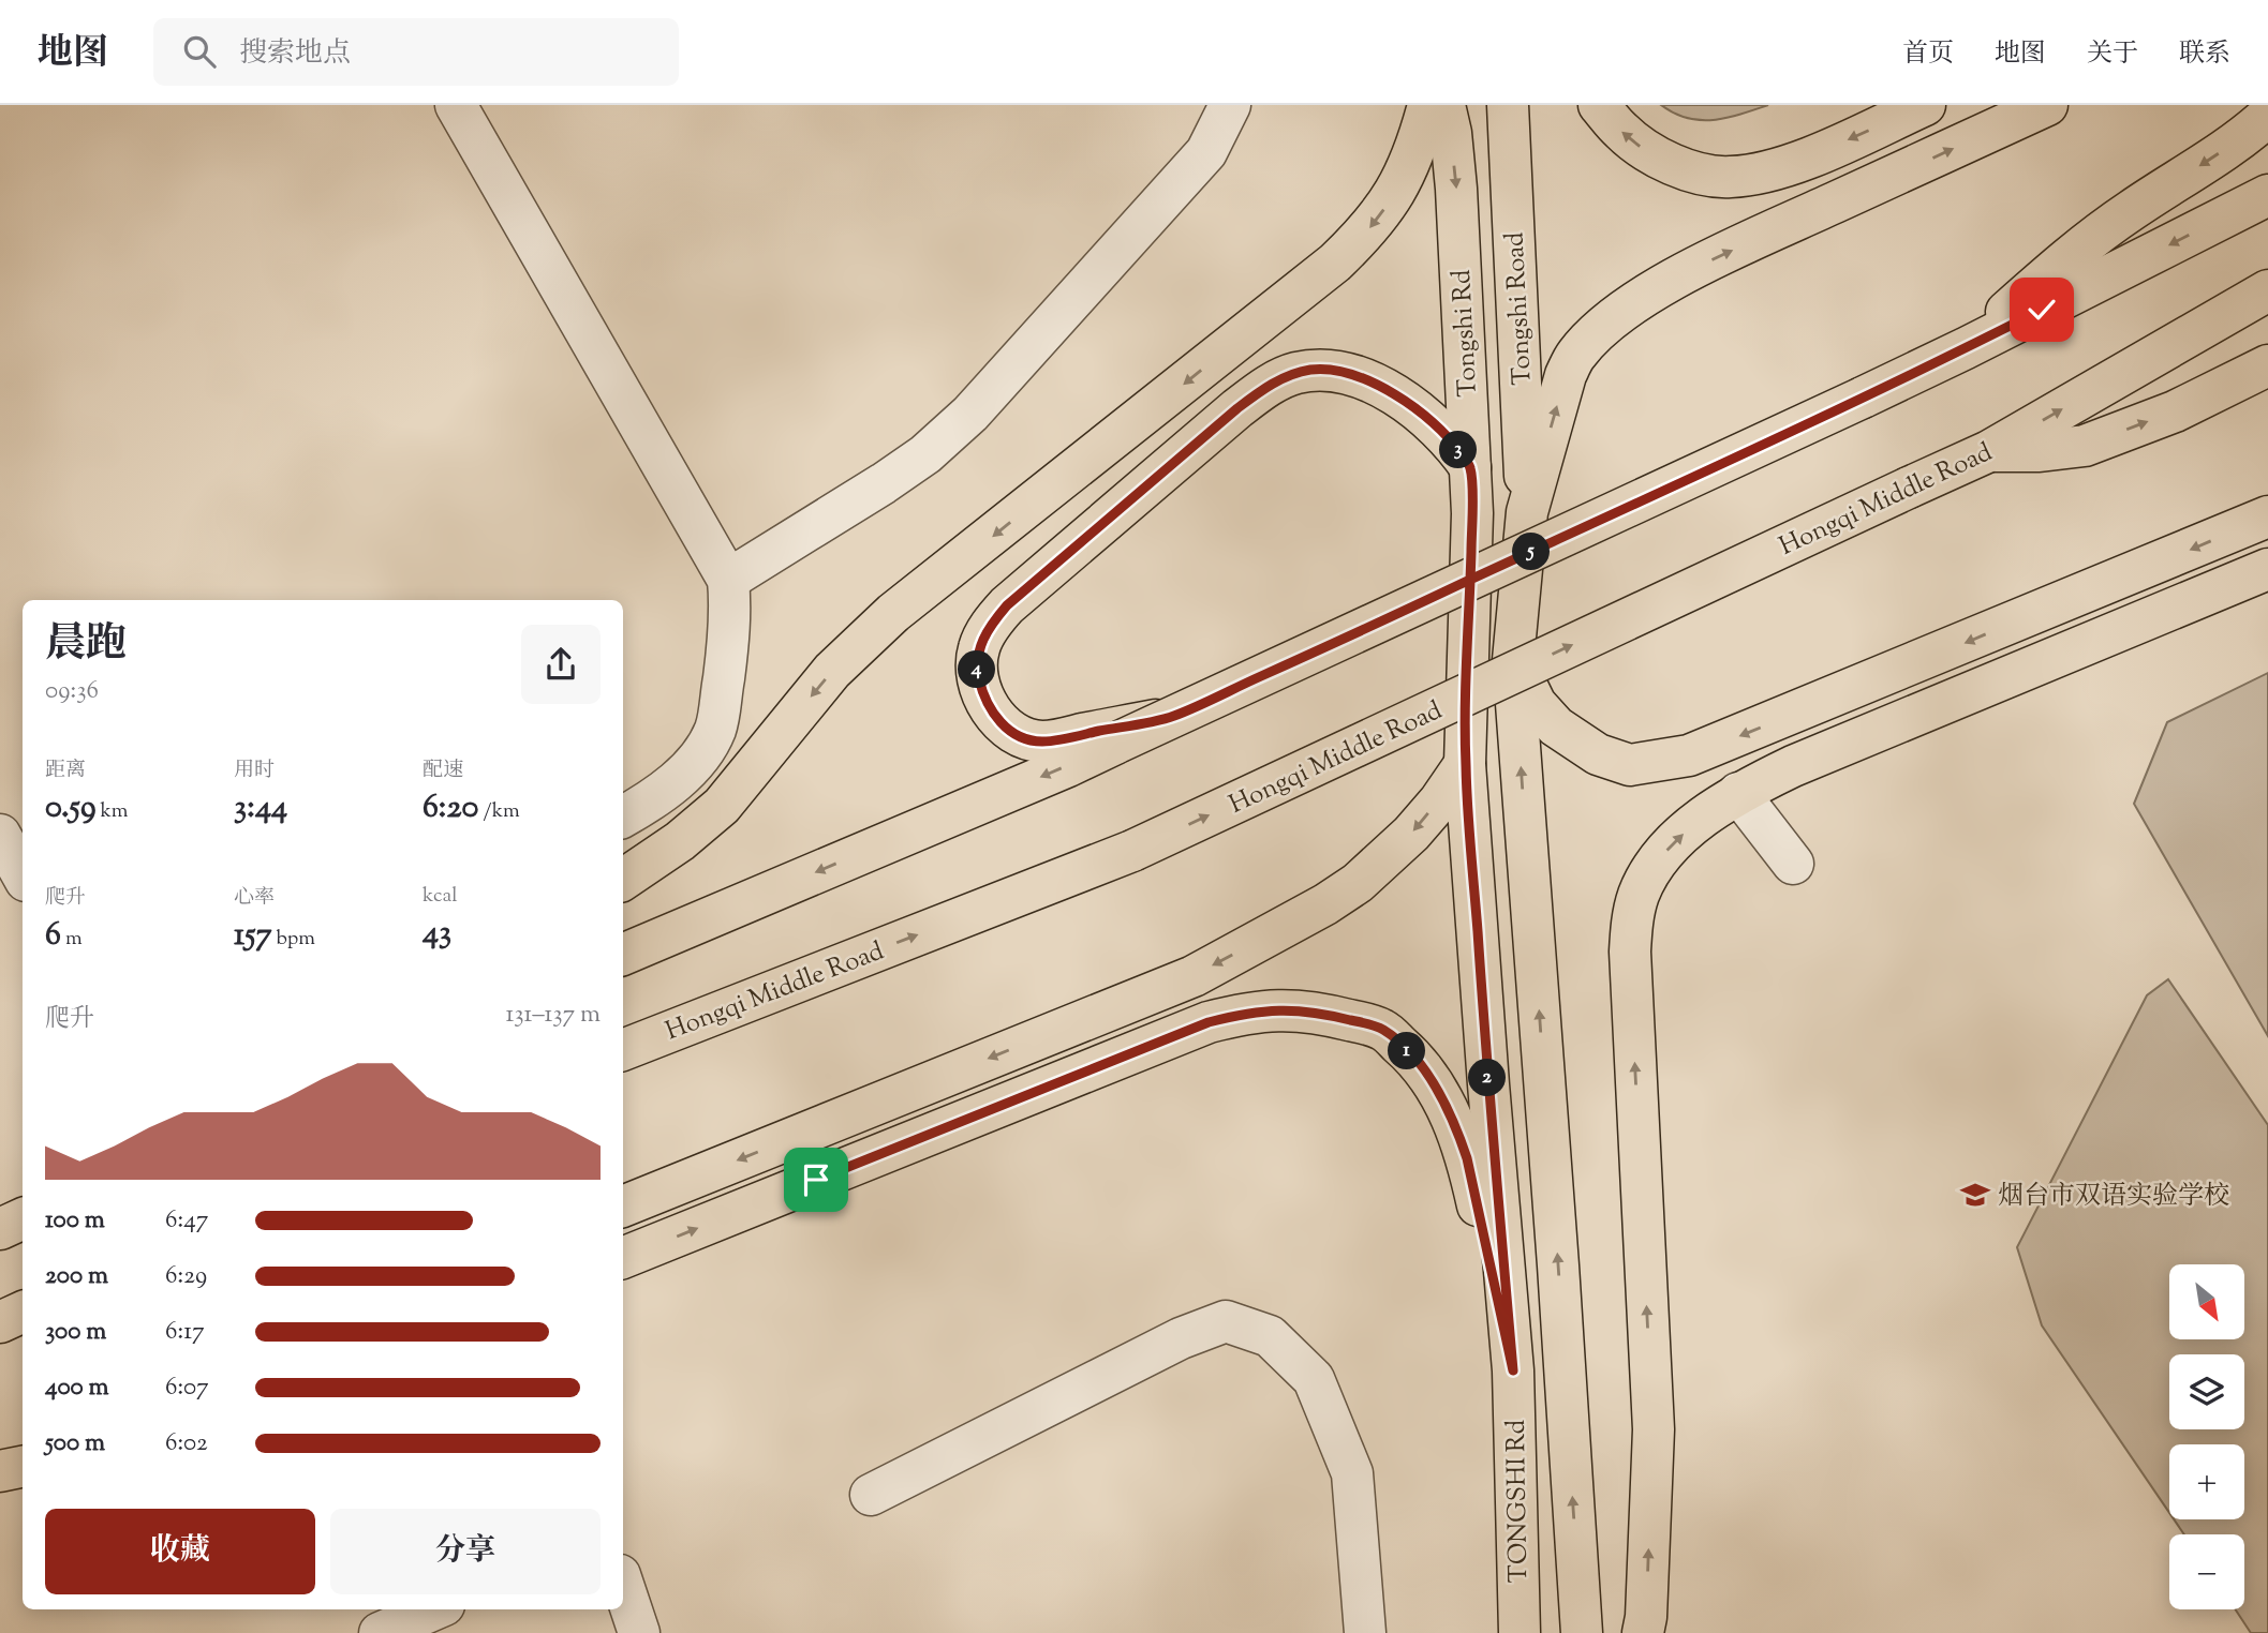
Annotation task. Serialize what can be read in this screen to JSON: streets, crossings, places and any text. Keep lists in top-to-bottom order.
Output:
{
  "streets": {
    "main road": [
      "Tongshi Road",
      "Tongshi Rd",
      "Hongqi Middle Road",
      "TONGSHI Rd"
    ]
  },
  "crossings": [
    ["Tongshi Rd", "TONGSHI Rd"]
  ],
  "places": {
    "school or university": ["烟台市双语实验学校"]
  },
  "north": "bottom right",
  "page": {
    "header": "地图",
    "search": "搜索地点",
    "nav": [
      "首页",
      "地图",
      "关于",
      "联系"
    ],
    "pins": [
      "3",
      "5",
      "4",
      "1",
      "2"
    ],
    "heading": ["晨跑", "09:36"],
    "stats": [
      ["距离", "0.59 km"],
      ["用时", "3:44"],
      ["配速", "6:20 /km"],
      ["爬升", "6 m"],
      ["心率", "157 bpm"],
      ["kcal", "43"]
    ],
    "chart": ["爬升", "131–137 m"],
    "list": [
      {
        "name": "100 m",
        "note": "6:47"
      },
      {
        "name": "200 m",
        "note": "6:29"
      },
      {
        "name": "300 m",
        "note": "6:17"
      },
      {
        "name": "400 m",
        "note": "6:07"
      },
      {
        "name": "500 m",
        "note": "6:02"
      }
    ],
    "map_buttons": ["+", "−"],
    "buttons": ["收藏", "分享"]
  }
}
